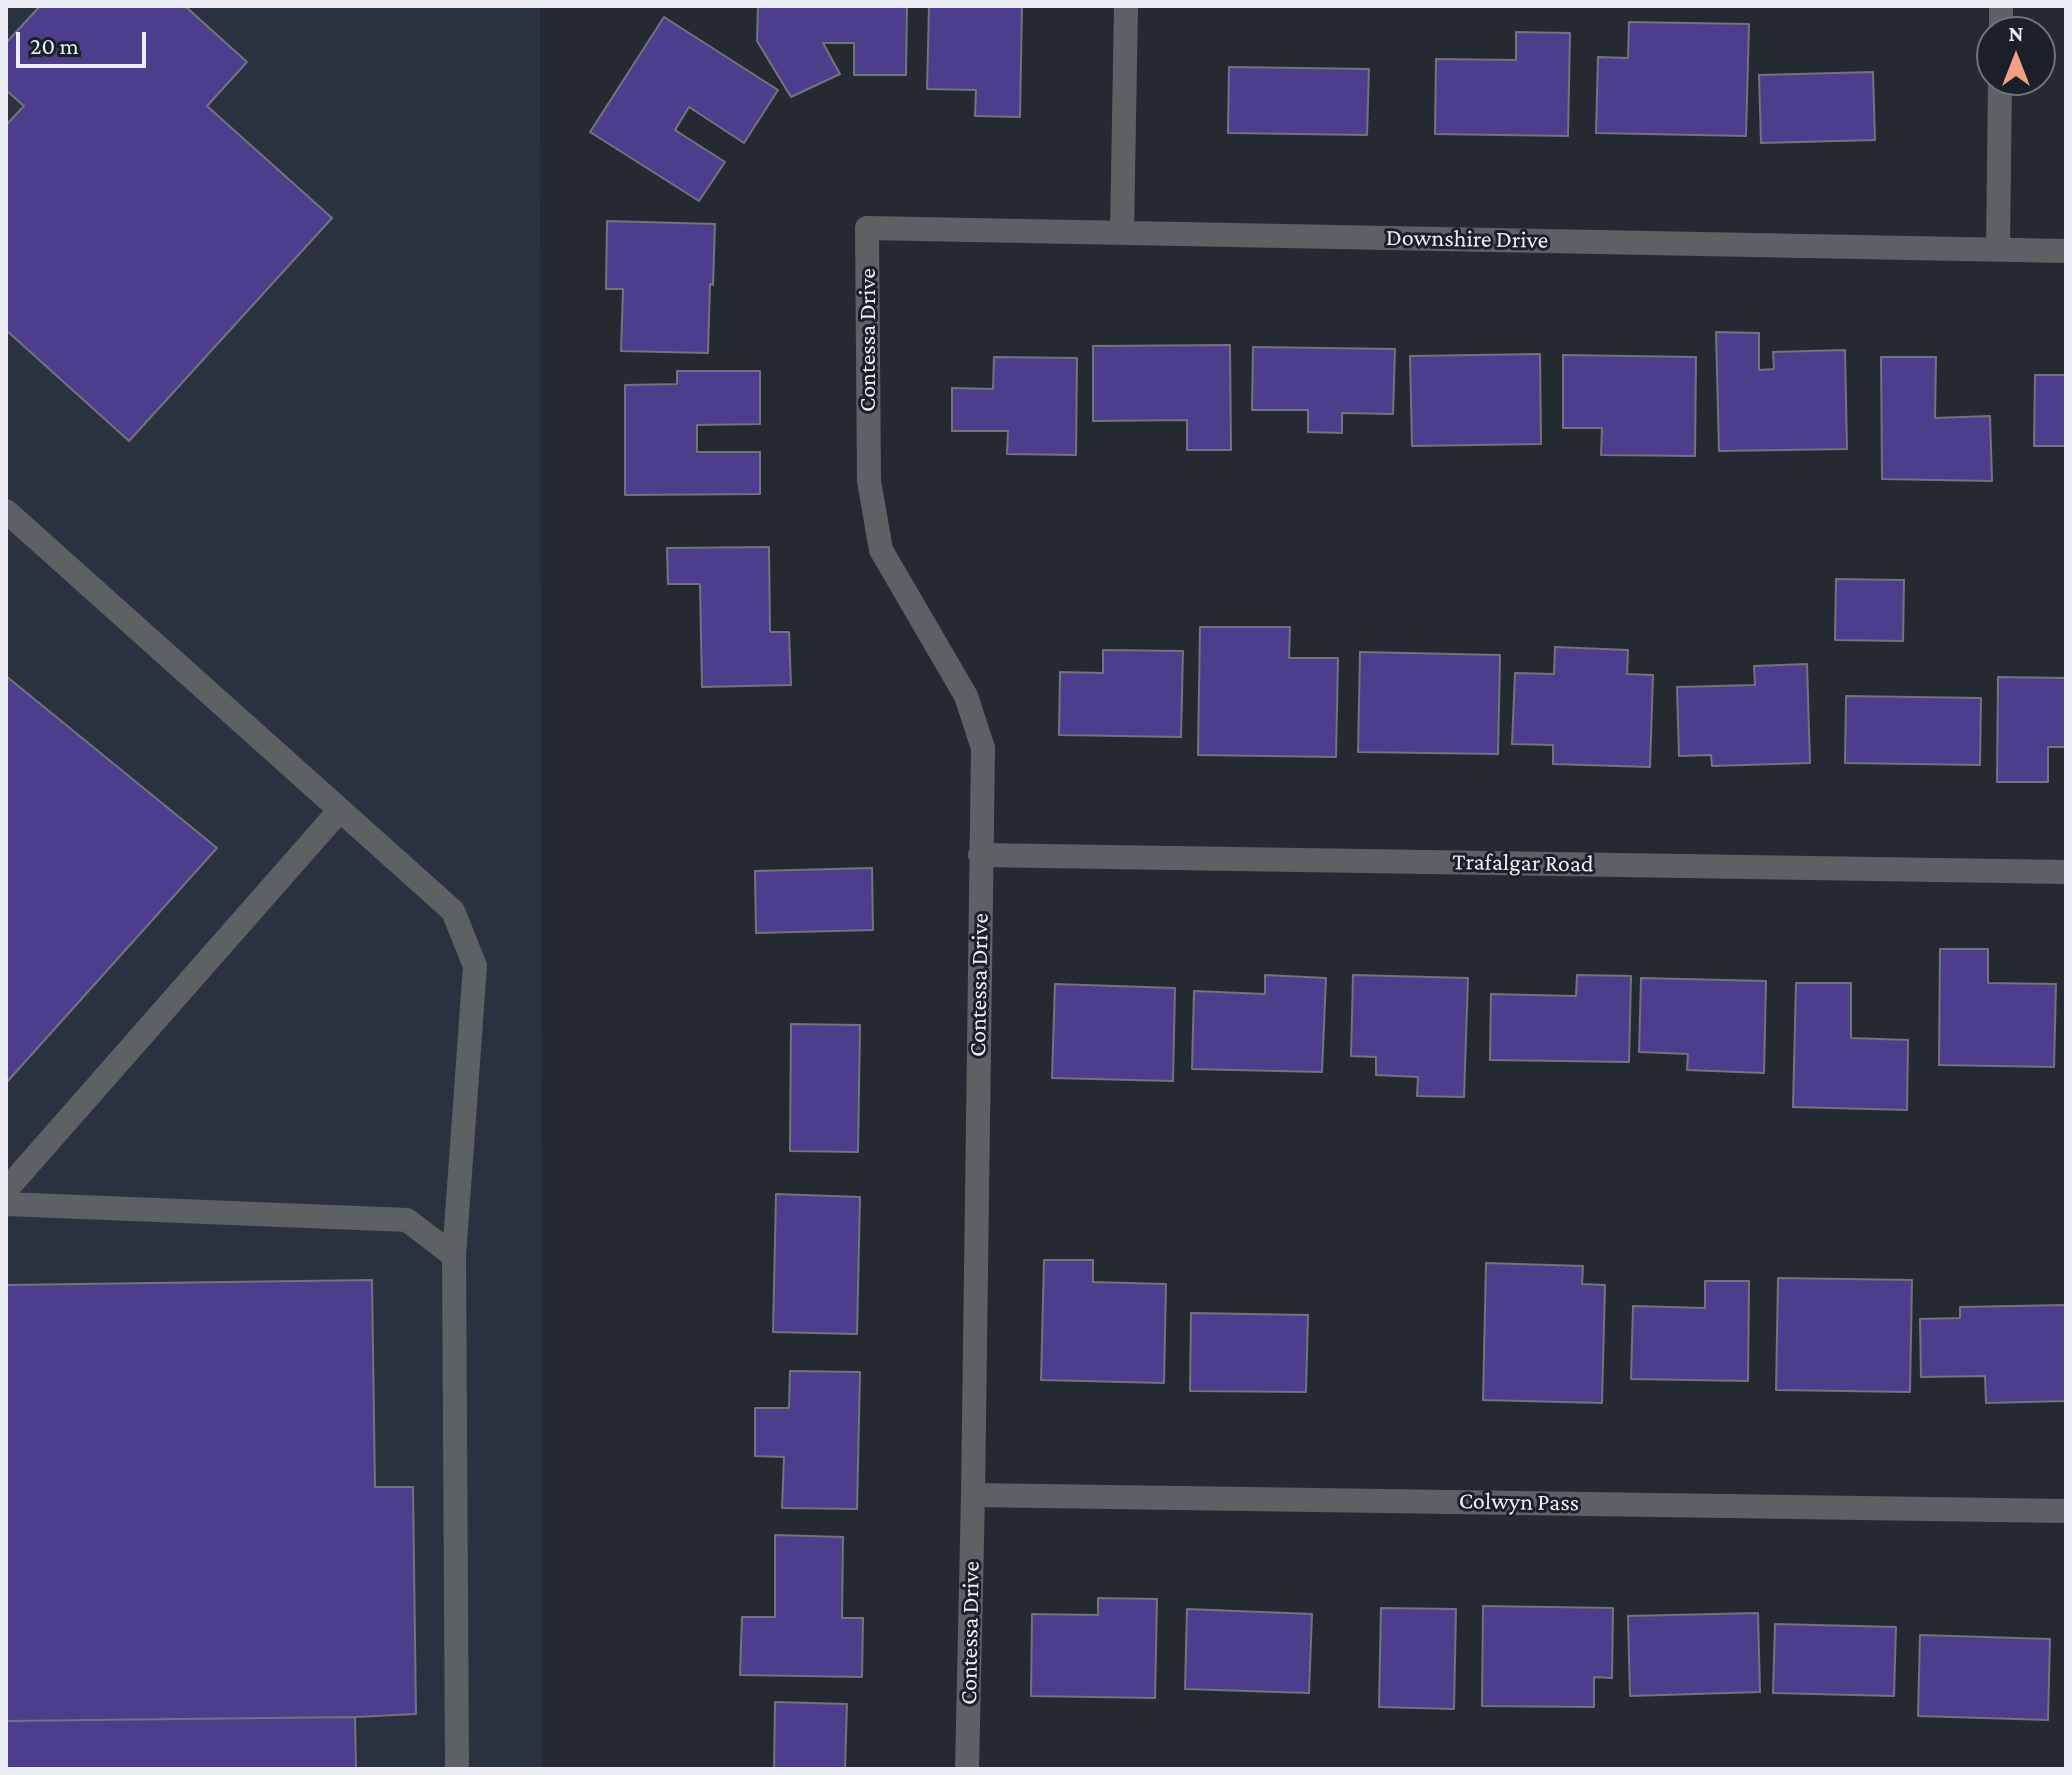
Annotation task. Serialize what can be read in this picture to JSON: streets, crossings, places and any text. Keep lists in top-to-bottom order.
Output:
{
  "streets": {
    "street": [
      "Downshire Drive",
      "Contessa Drive",
      "Trafalgar Road",
      "Colwyn Pass"
    ]
  },
  "crossings": [
    ["Downshire Drive", "Contessa Drive"],
    ["Contessa Drive", "Trafalgar Road"],
    ["Contessa Drive", "Colwyn Pass"]
  ],
  "scale_bar": "20 m",
  "north": "top"
}
